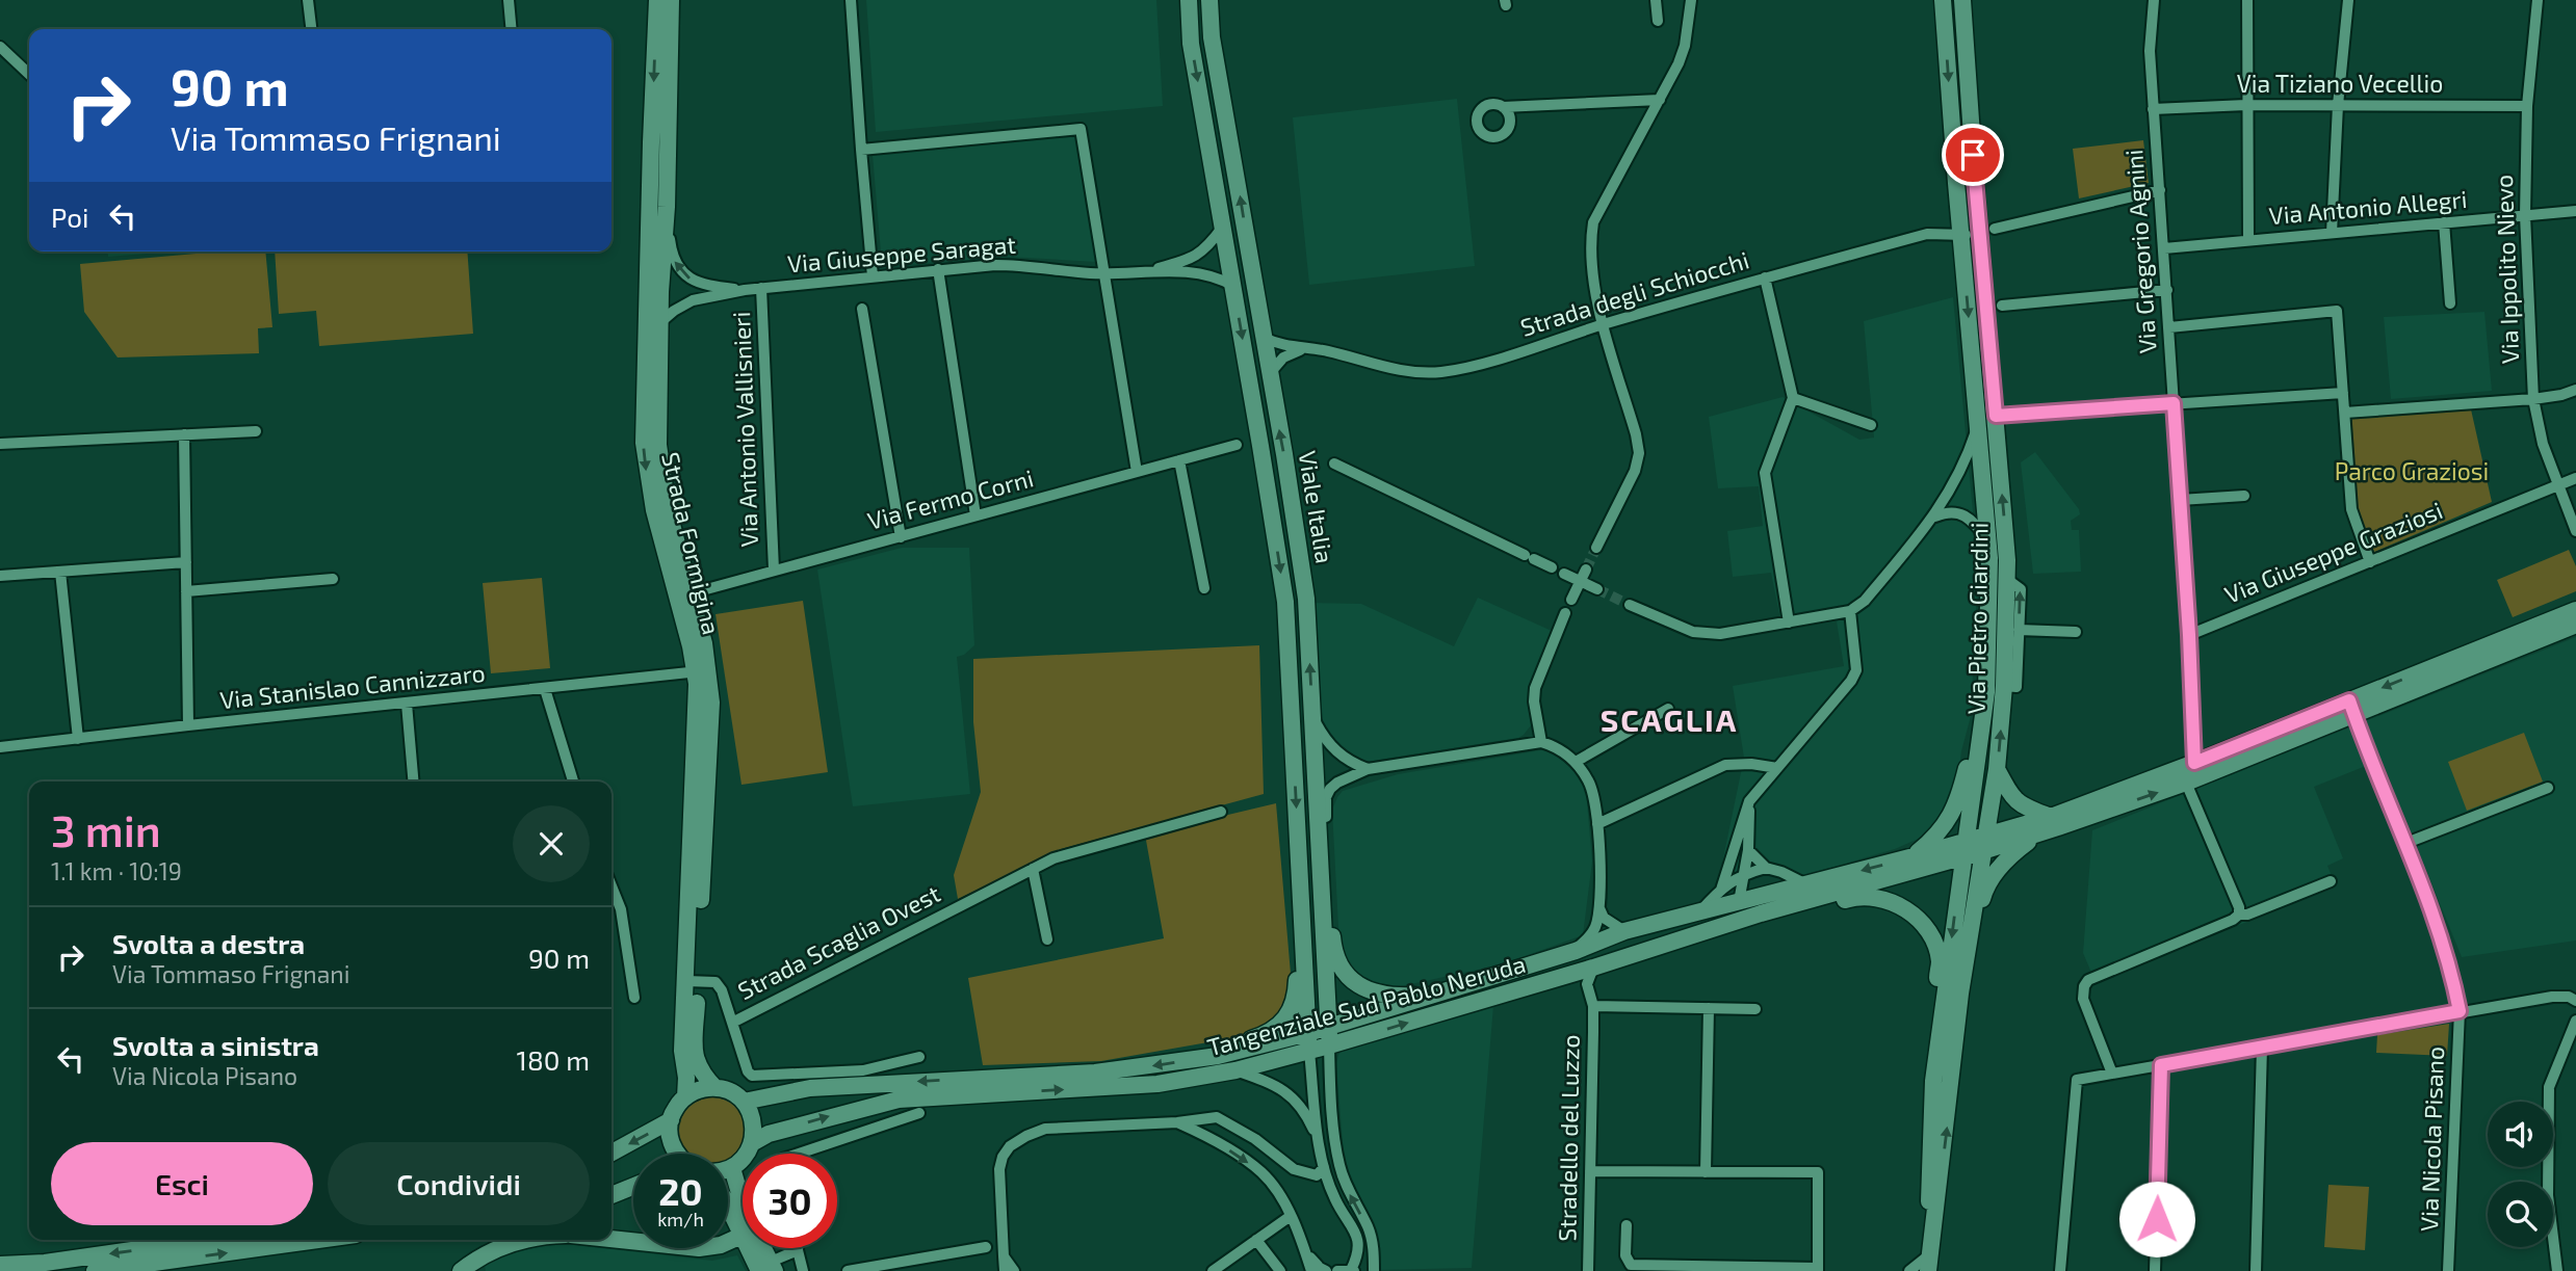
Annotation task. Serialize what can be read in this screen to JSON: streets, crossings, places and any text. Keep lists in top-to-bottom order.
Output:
{
  "streets": {
    "main road": [
      "Viale Italia",
      "Strada Formigina",
      "Via Pietro Giardini",
      "Tangenziale Sud Pablo Neruda"
    ],
    "street": [
      "Via Tiziano Vecellio",
      "Via Antonio Allegri",
      "Via Gregorio Agnini",
      "Via Giuseppe Saragat",
      "Via Ippolito Nievo",
      "Strada degli Schiocchi",
      "Via Antonio Vallisnieri",
      "Via Fermo Corni",
      "Via Giuseppe Graziosi",
      "Via Stanislao Cannizzaro",
      "Strada Scaglia Ovest",
      "Stradello del Luzzo",
      "Via Nicola Pisano"
    ]
  },
  "crossings": [
    ["Via Tiziano Vecellio", "Via Gregorio Agnini"],
    ["Via Tiziano Vecellio", "Via Ippolito Nievo"],
    ["Via Antonio Allegri", "Via Gregorio Agnini"],
    ["Via Antonio Allegri", "Via Ippolito Nievo"],
    ["Via Gregorio Agnini", "Strada degli Schiocchi"],
    ["Via Gregorio Agnini", "Via Giuseppe Graziosi"],
    ["Via Giuseppe Saragat", "Via Antonio Vallisnieri"],
    ["Via Giuseppe Saragat", "Viale Italia"],
    ["Via Giuseppe Saragat", "Strada Formigina"],
    ["Via Ippolito Nievo", "Via Giuseppe Graziosi"],
    ["Strada degli Schiocchi", "Viale Italia"],
    ["Strada degli Schiocchi", "Via Pietro Giardini"],
    ["Via Antonio Vallisnieri", "Via Fermo Corni"],
    ["Via Fermo Corni", "Strada Formigina"],
    ["Viale Italia", "Tangenziale Sud Pablo Neruda"],
    ["Strada Formigina", "Via Stanislao Cannizzaro"],
    ["Strada Formigina", "Strada Scaglia Ovest"],
    ["Via Pietro Giardini", "Tangenziale Sud Pablo Neruda"],
    ["Tangenziale Sud Pablo Neruda", "Stradello del Luzzo"]
  ],
  "districts": ["SCAGLIA"],
  "parks": ["Parco Graziosi"],
  "page": {
    "turn": ["90 m", "Via Tommaso Frignani"],
    "then": "Poi",
    "heading": ["3 min", "1.1 km · 10:19"],
    "list": [
      {
        "name": "Svolta a destra",
        "note": "Via Tommaso Frignani",
        "value": "90 m"
      },
      {
        "name": "Svolta a sinistra",
        "note": "Via Nicola Pisano",
        "value": "180 m"
      }
    ],
    "buttons": ["Esci", "Condividi"],
    "speed": "20 km/h",
    "limit": "30"
  }
}
